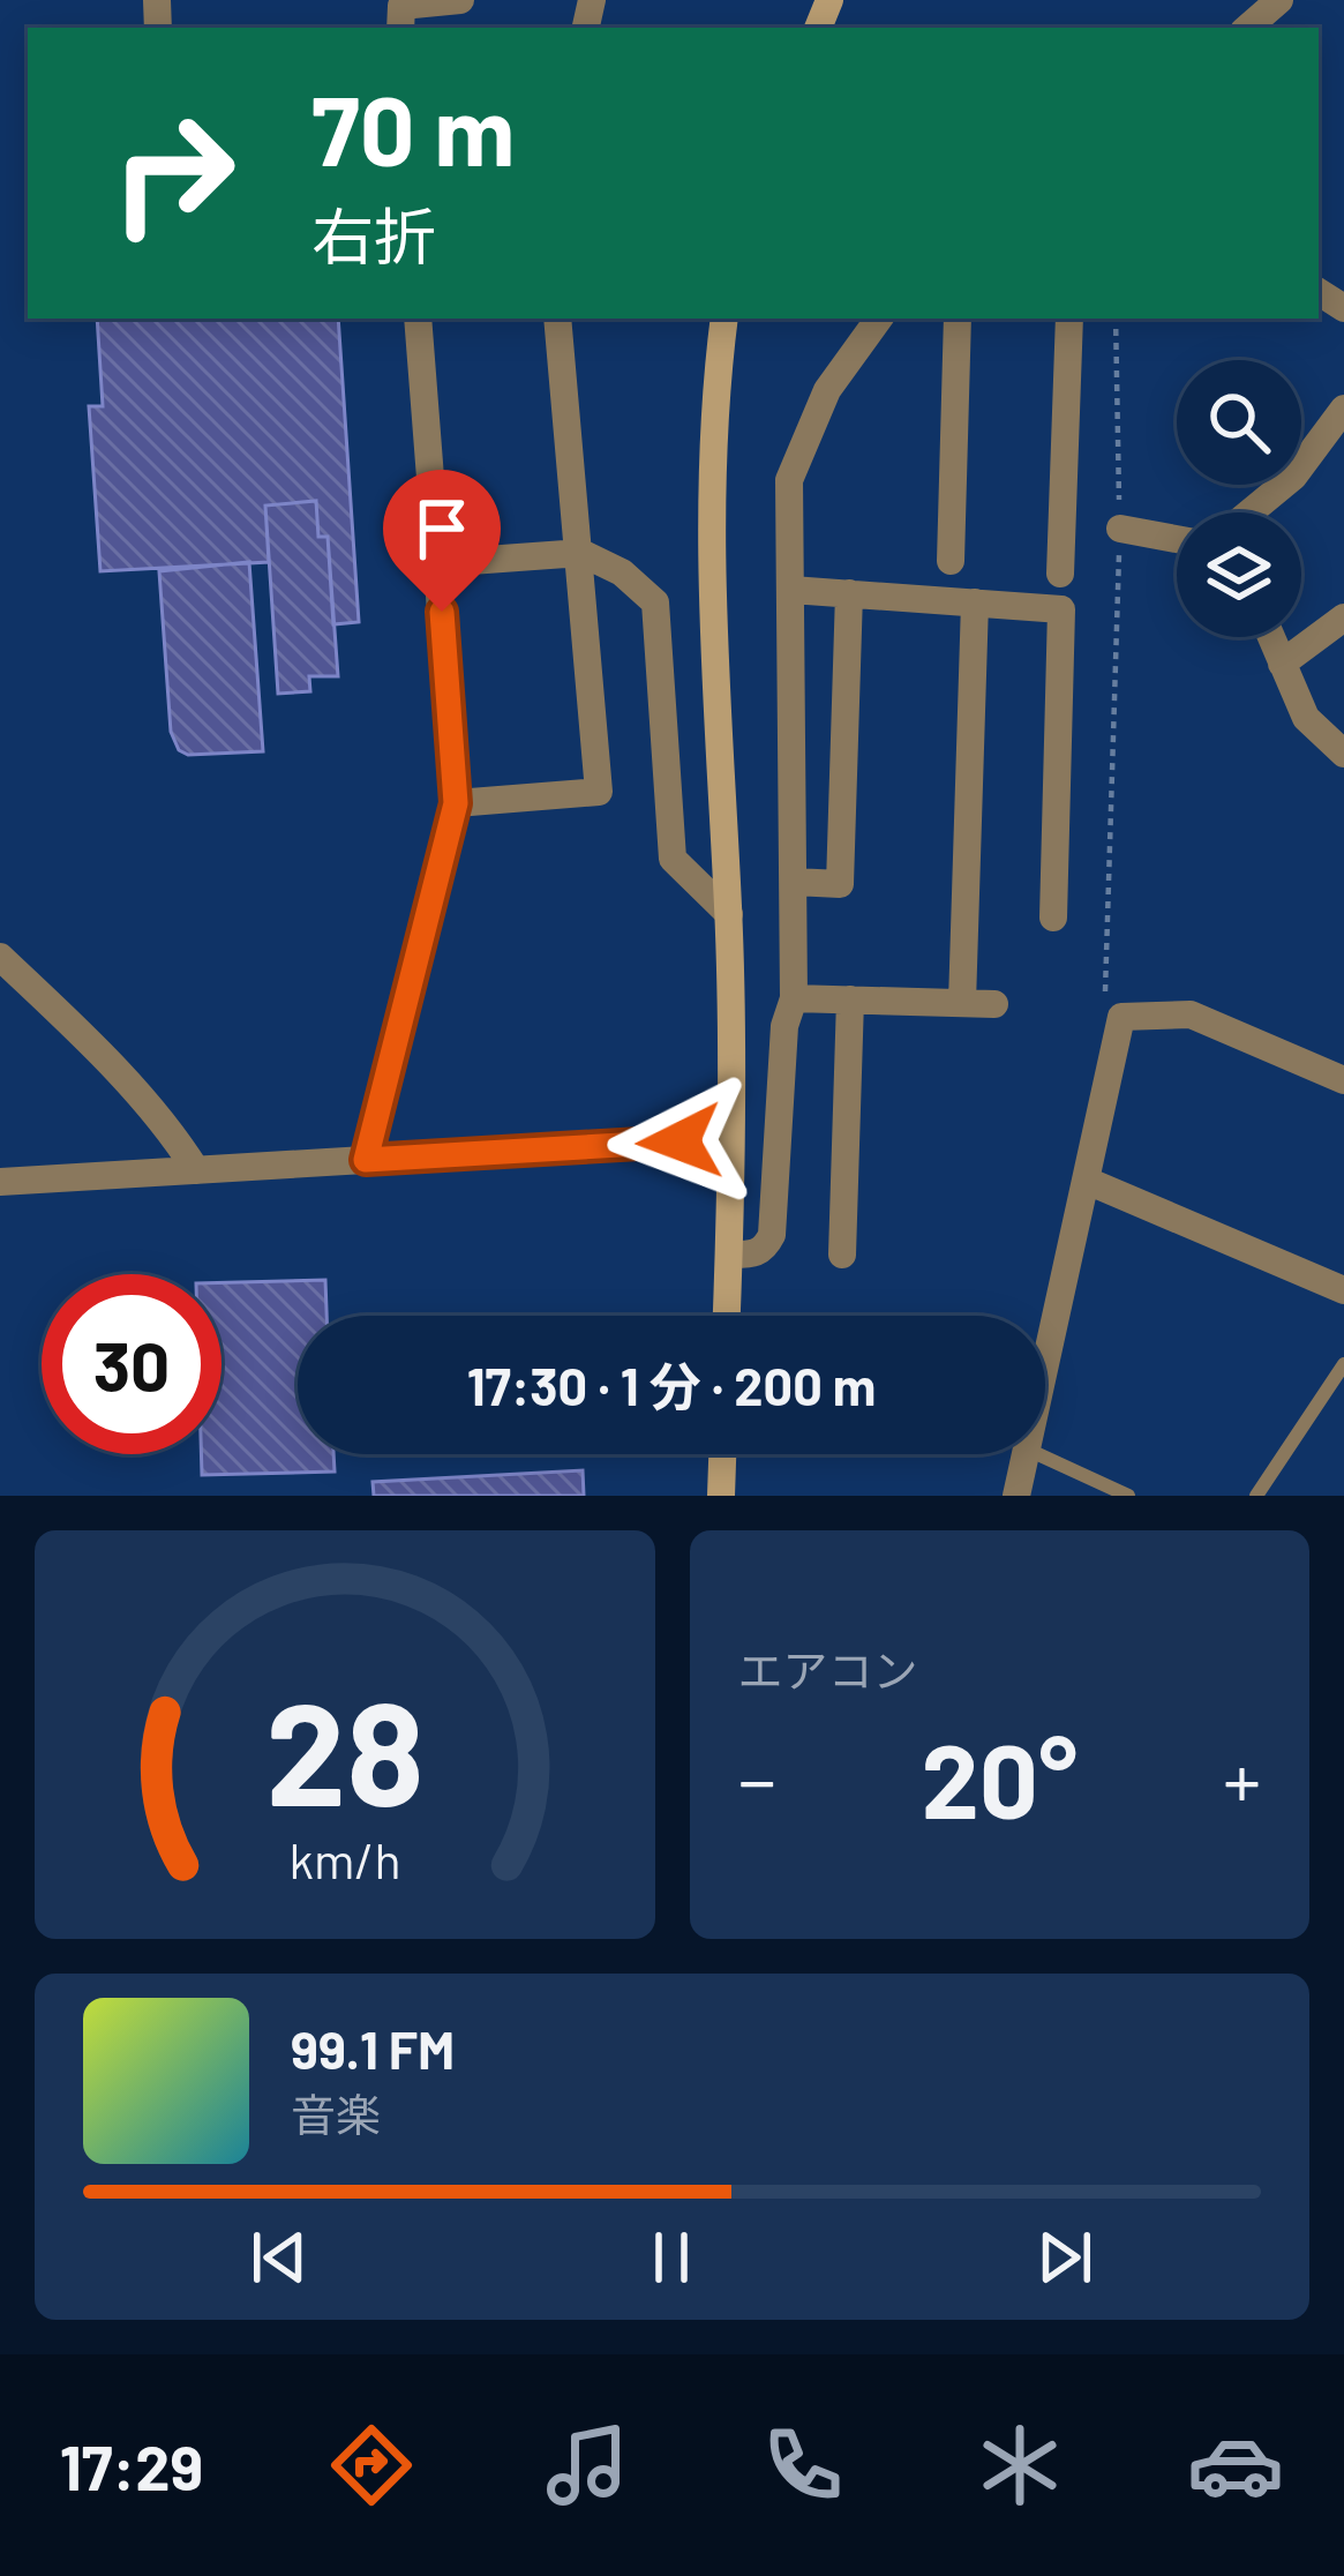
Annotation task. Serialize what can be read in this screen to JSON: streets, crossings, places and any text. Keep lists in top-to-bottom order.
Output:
{
  "page": {
    "turn": ["70 m", "右折"],
    "limit": "30",
    "trip": "17:30 · 1 分 · 200 m",
    "tile": "エアコン",
    "heat": ["−", "20°", "+"],
    "song": ["99.1 FM", "音楽"],
    "tabs": "17:29",
    "gauge": ["28", "km/h"]
  }
}
